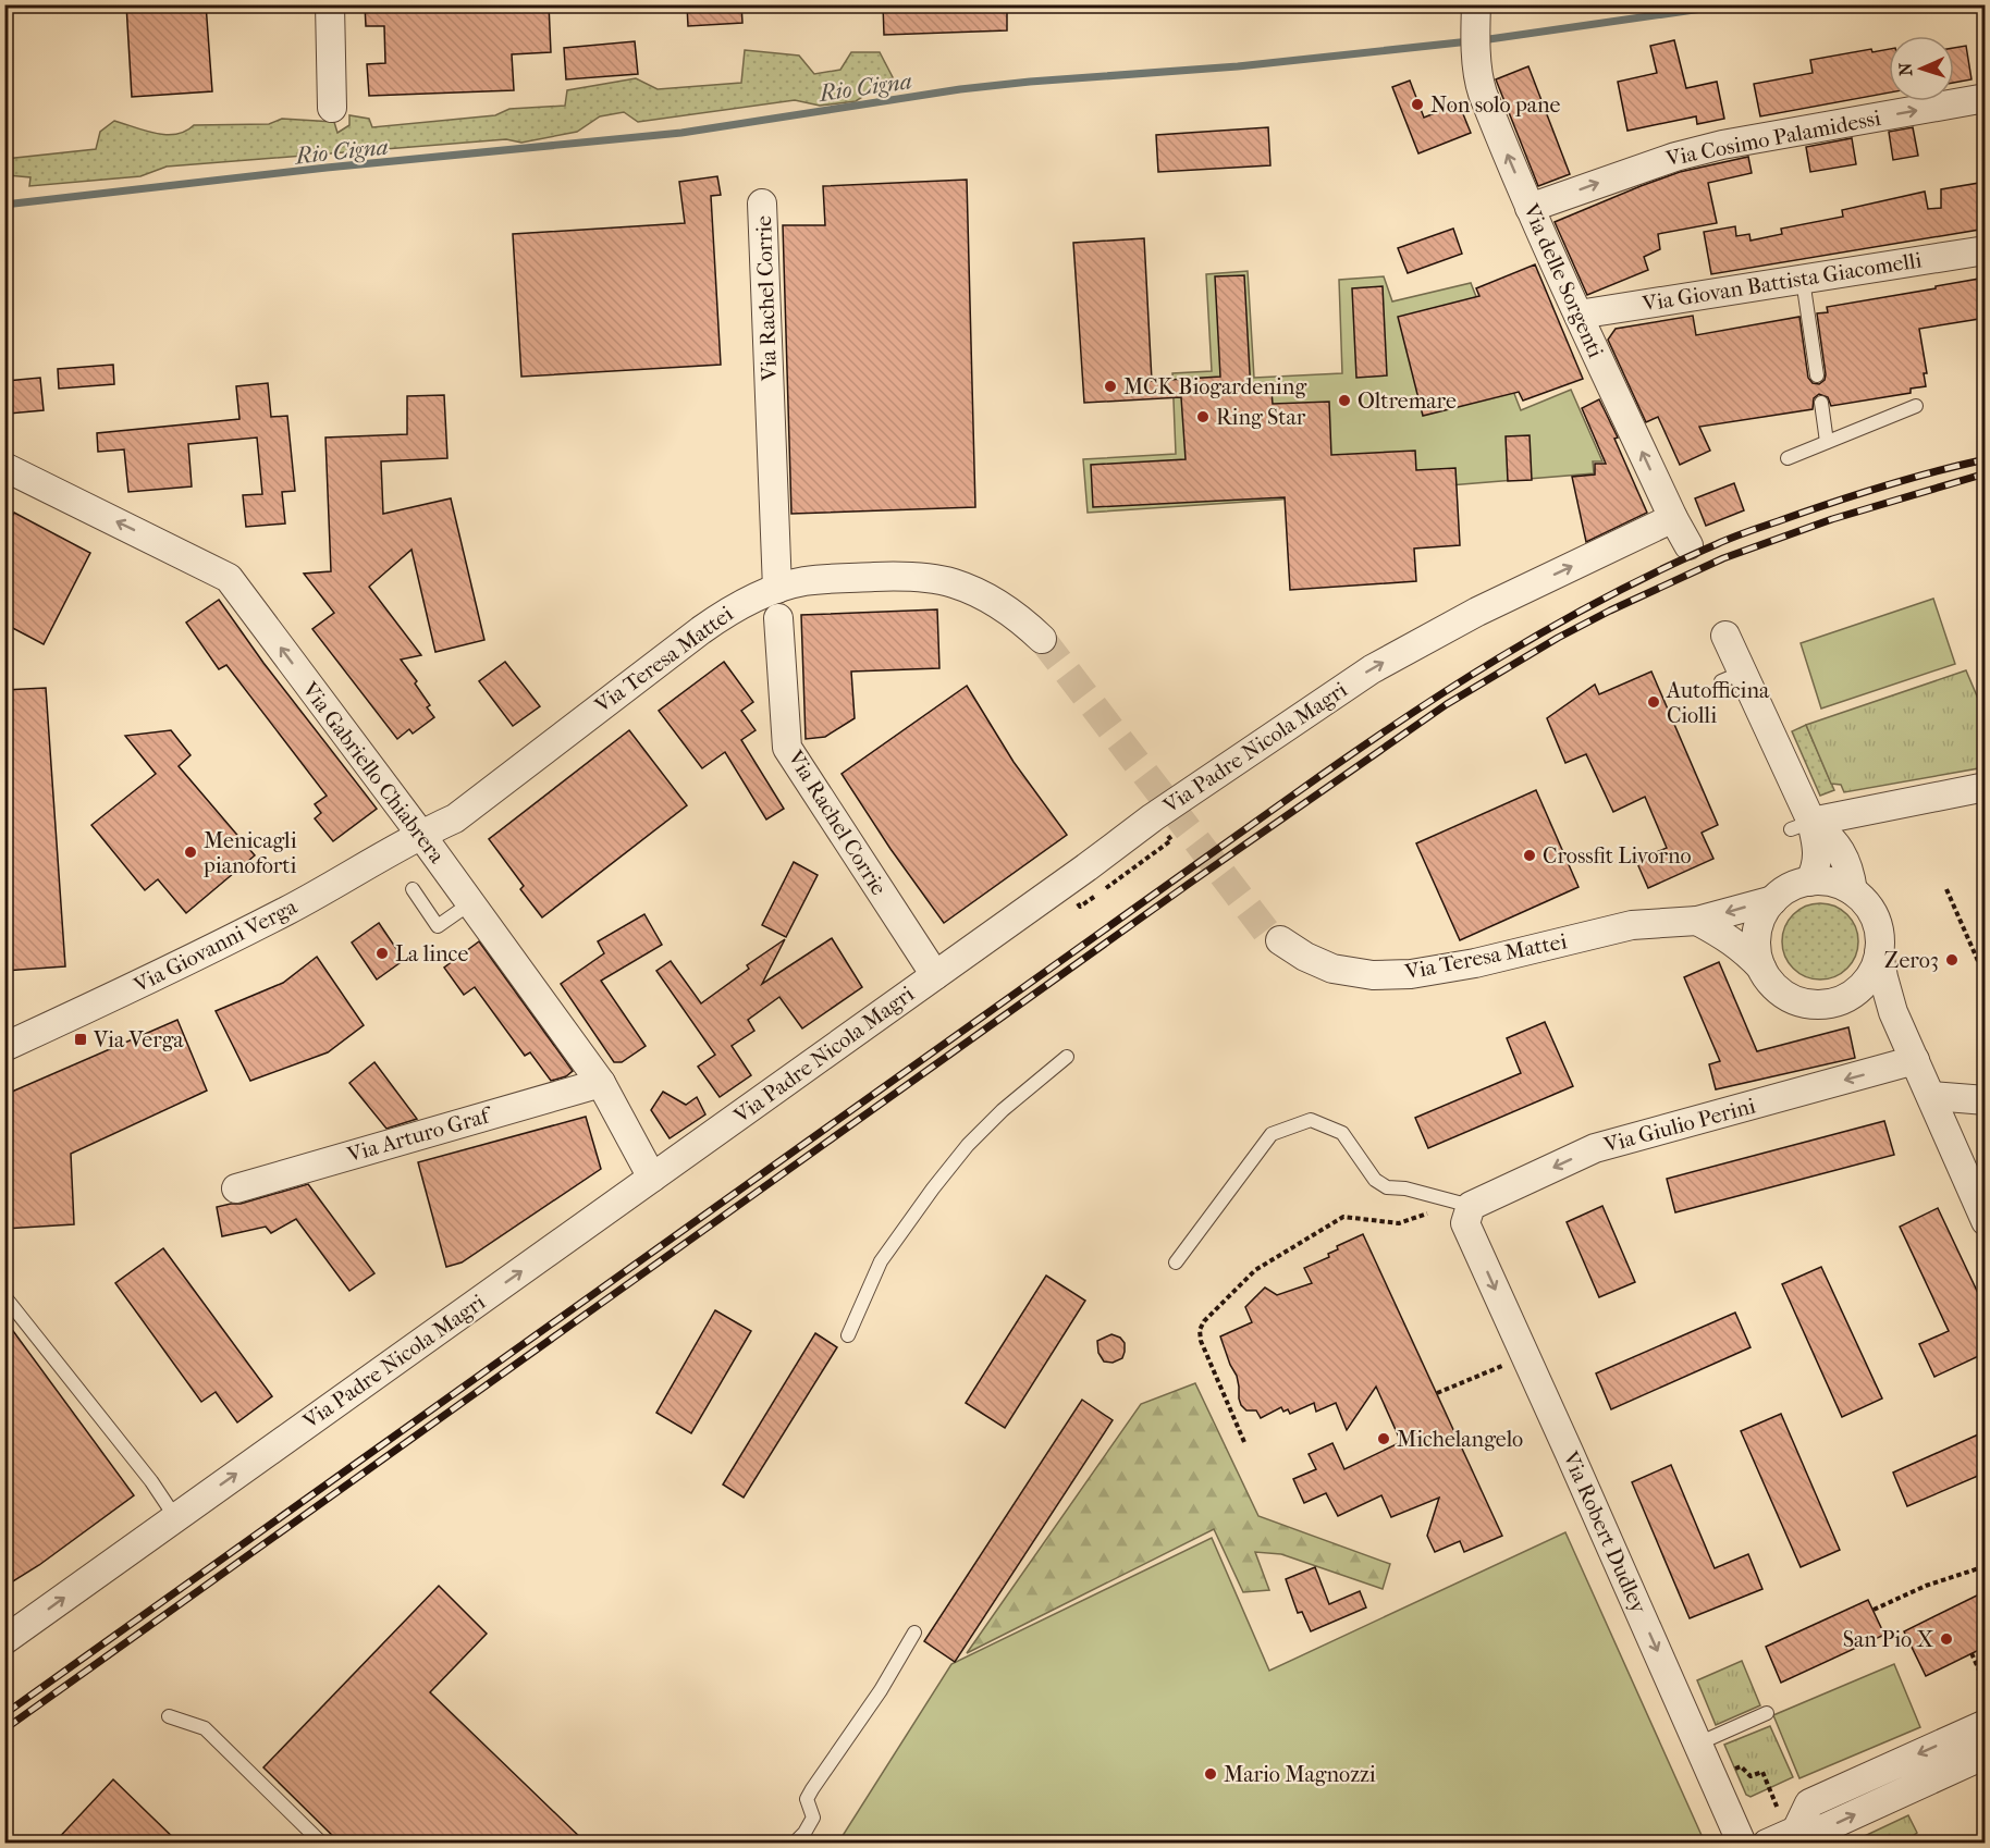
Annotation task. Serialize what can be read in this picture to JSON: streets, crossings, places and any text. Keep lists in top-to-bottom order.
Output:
{
  "streets": {
    "street": [
      "Via Cosimo Palamidessi",
      "Via delle Sorgenti",
      "Via Giovan Battista Giacomelli",
      "Via Rachel Corrie",
      "Via Teresa Mattei",
      "Via Padre Nicola Magri",
      "Via Gabriello Chiabrera",
      "Via Giovanni Verga",
      "Via Giulio Perini",
      "Via Arturo Graf",
      "Via Robert Dudley"
    ]
  },
  "crossings": [
    ["Via Cosimo Palamidessi", "Via delle Sorgenti"],
    ["Via delle Sorgenti", "Via Giovan Battista Giacomelli"],
    ["Via delle Sorgenti", "Via Padre Nicola Magri"],
    ["Via Rachel Corrie", "Via Teresa Mattei"],
    ["Via Rachel Corrie", "Via Padre Nicola Magri"],
    ["Via Teresa Mattei", "Via Gabriello Chiabrera"],
    ["Via Teresa Mattei", "Via Giovanni Verga"],
    ["Via Padre Nicola Magri", "Via Gabriello Chiabrera"],
    ["Via Gabriello Chiabrera", "Via Giovanni Verga"],
    ["Via Gabriello Chiabrera", "Via Arturo Graf"],
    ["Via Giulio Perini", "Via Robert Dudley"]
  ],
  "one_way": [
    "Via Cosimo Palamidessi",
    "Via delle Sorgenti",
    "Via Padre Nicola Magri",
    "Via Gabriello Chiabrera",
    "Via Giulio Perini",
    "Via Robert Dudley"
  ],
  "water": ["Rio Cigna"],
  "places": {
    "other": [
      "Non solo pane",
      "MCK Biogardening",
      "Oltremare",
      "Ring Star",
      "Autofficina Ciolli",
      "Menicagli pianoforti",
      "Crossfit Livorno",
      "La lince",
      "Zero3",
      "Michelangelo",
      "San Pio X",
      "Mario Magnozzi"
    ],
    "transit": ["Via Verga"]
  },
  "north": "left"
}
